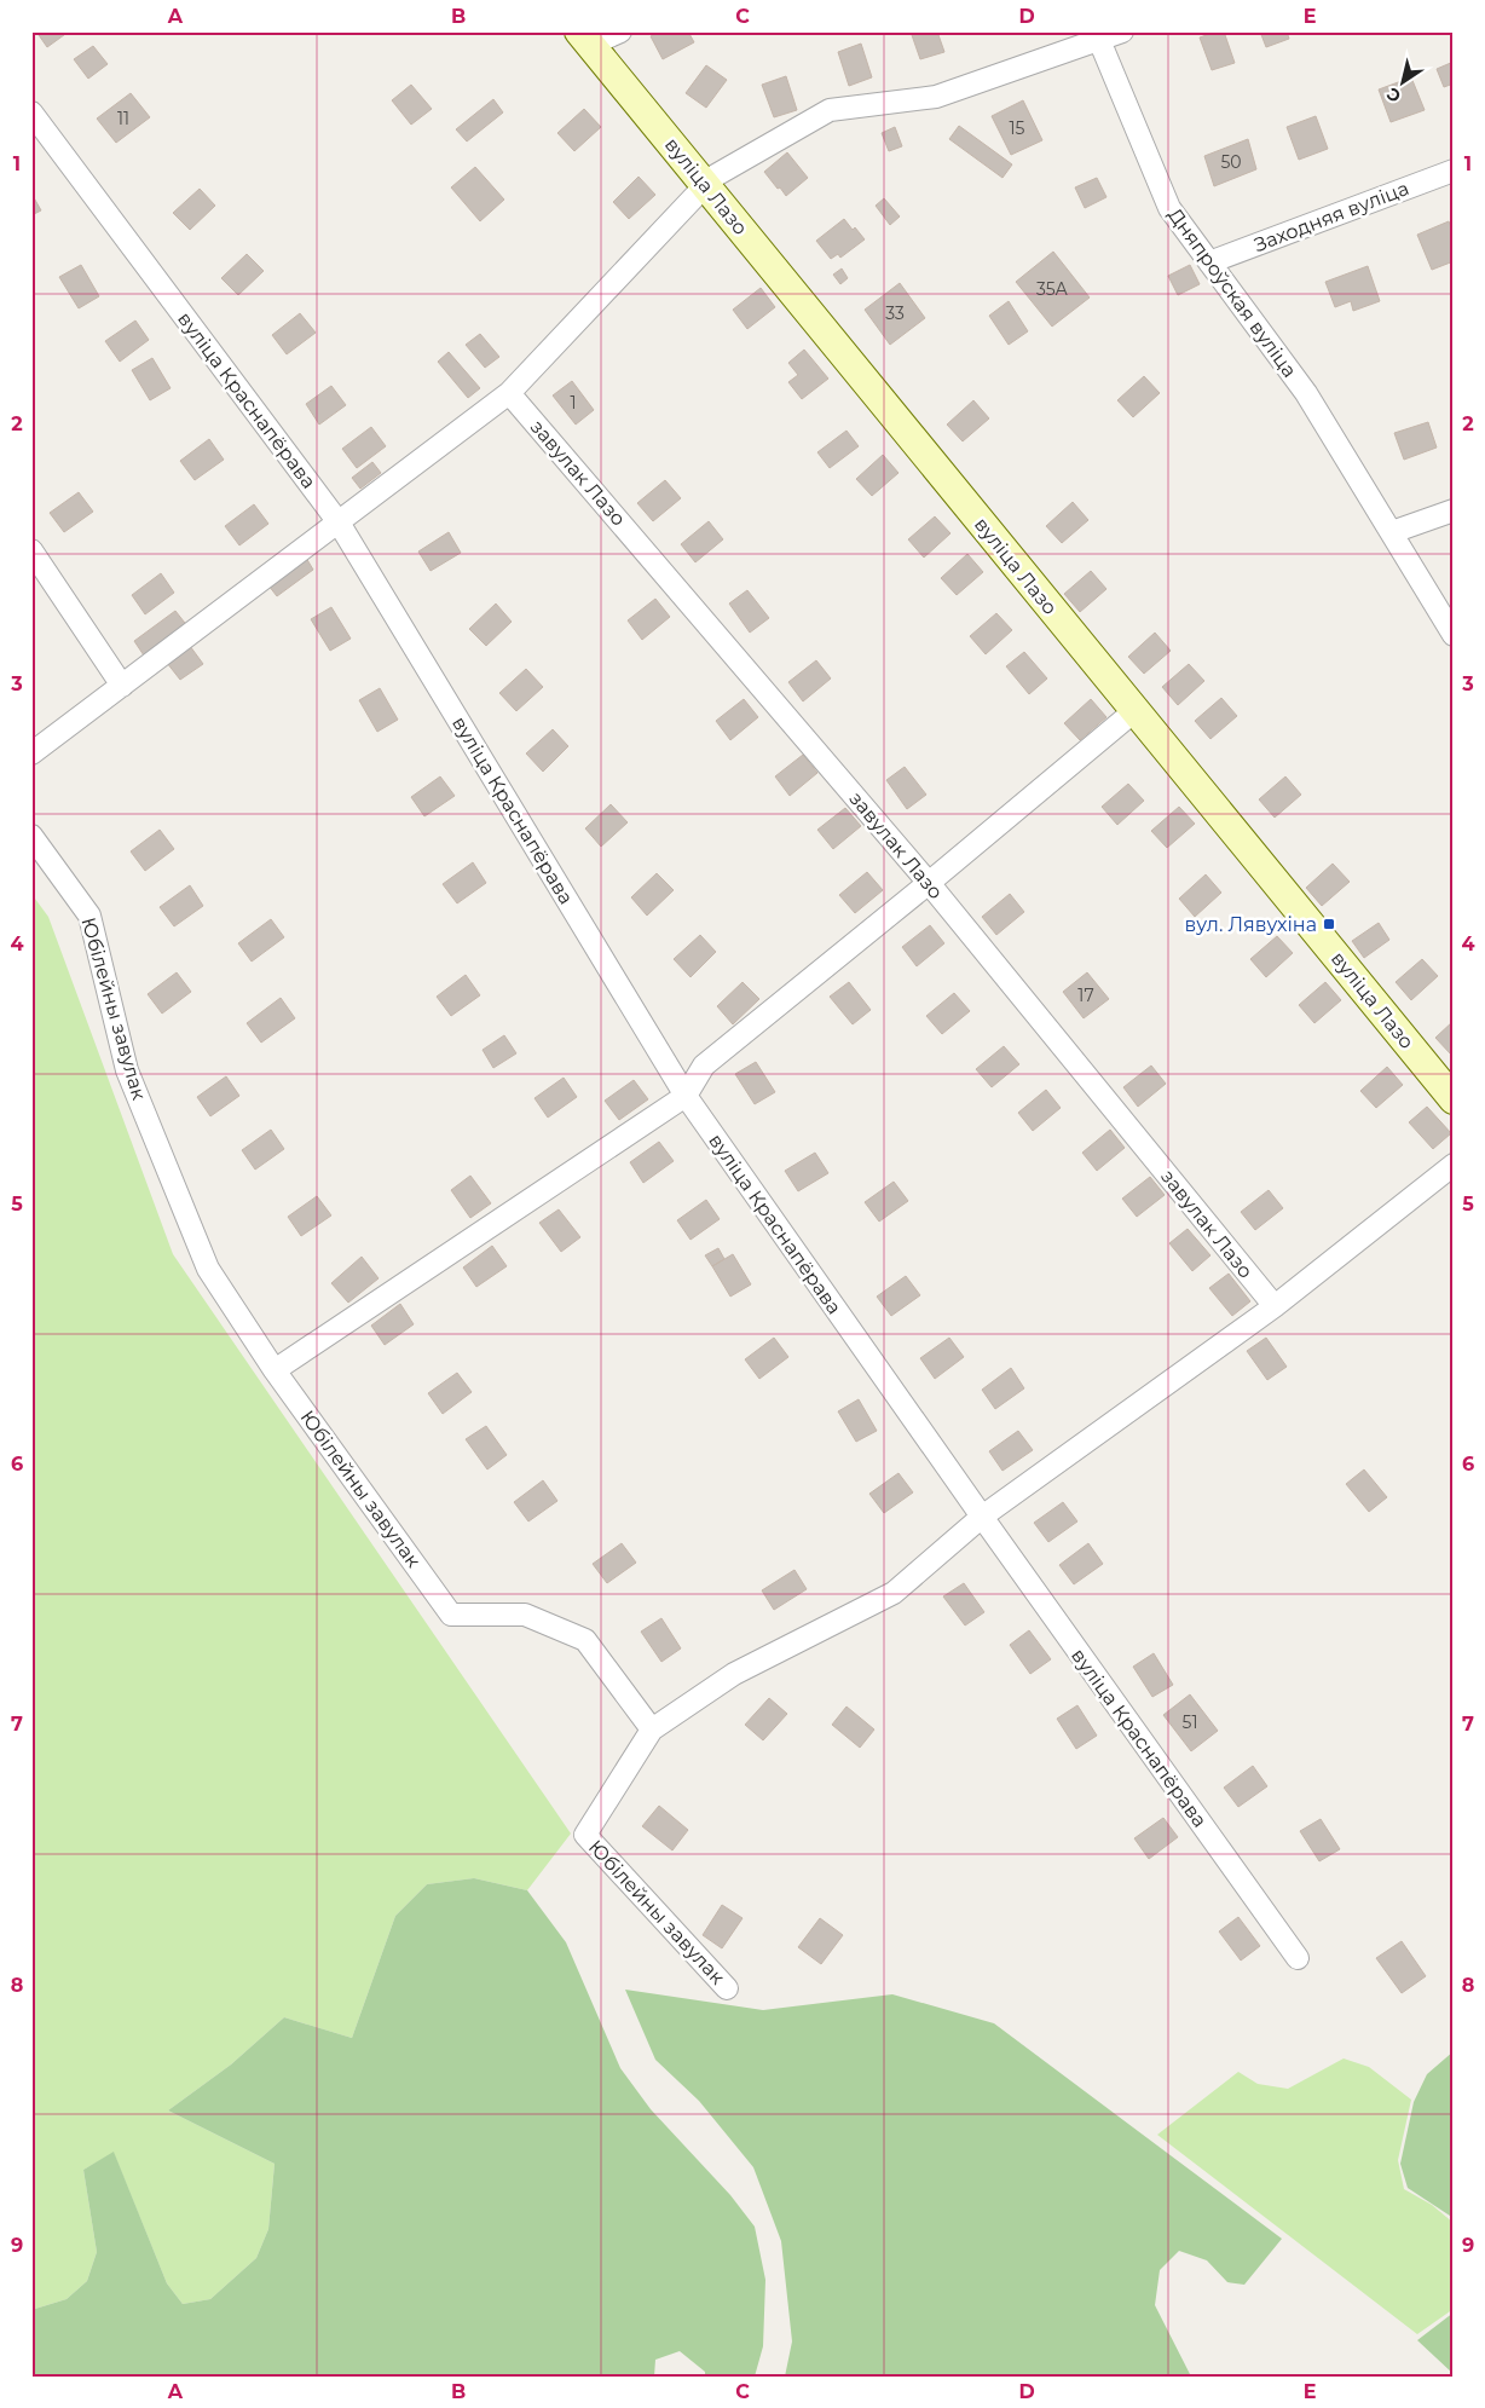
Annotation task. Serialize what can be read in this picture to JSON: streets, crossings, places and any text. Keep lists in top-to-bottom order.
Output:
{
  "streets": {
    "main road": ["вуліца Лазо"],
    "street": [
      "Заходняя вуліца",
      "Дняпроўская вуліца",
      "вуліца Краснапёрава",
      "завулак Лазо",
      "Юбілейны завулак"
    ]
  },
  "crossings": [
    ["Заходняя вуліца", "Дняпроўская вуліца"]
  ],
  "places": {
    "transit": ["вул. Лявухіна"]
  },
  "house_numbers": [
    "11",
    "15",
    "50",
    "35А",
    "33",
    "1",
    "17",
    "51"
  ],
  "north": "bottom left",
  "grid": {
    "columns": [
      "A",
      "B",
      "C",
      "D",
      "E"
    ],
    "rows": [
      "1",
      "2",
      "3",
      "4",
      "5",
      "6",
      "7",
      "8",
      "9"
    ]
  }
}
